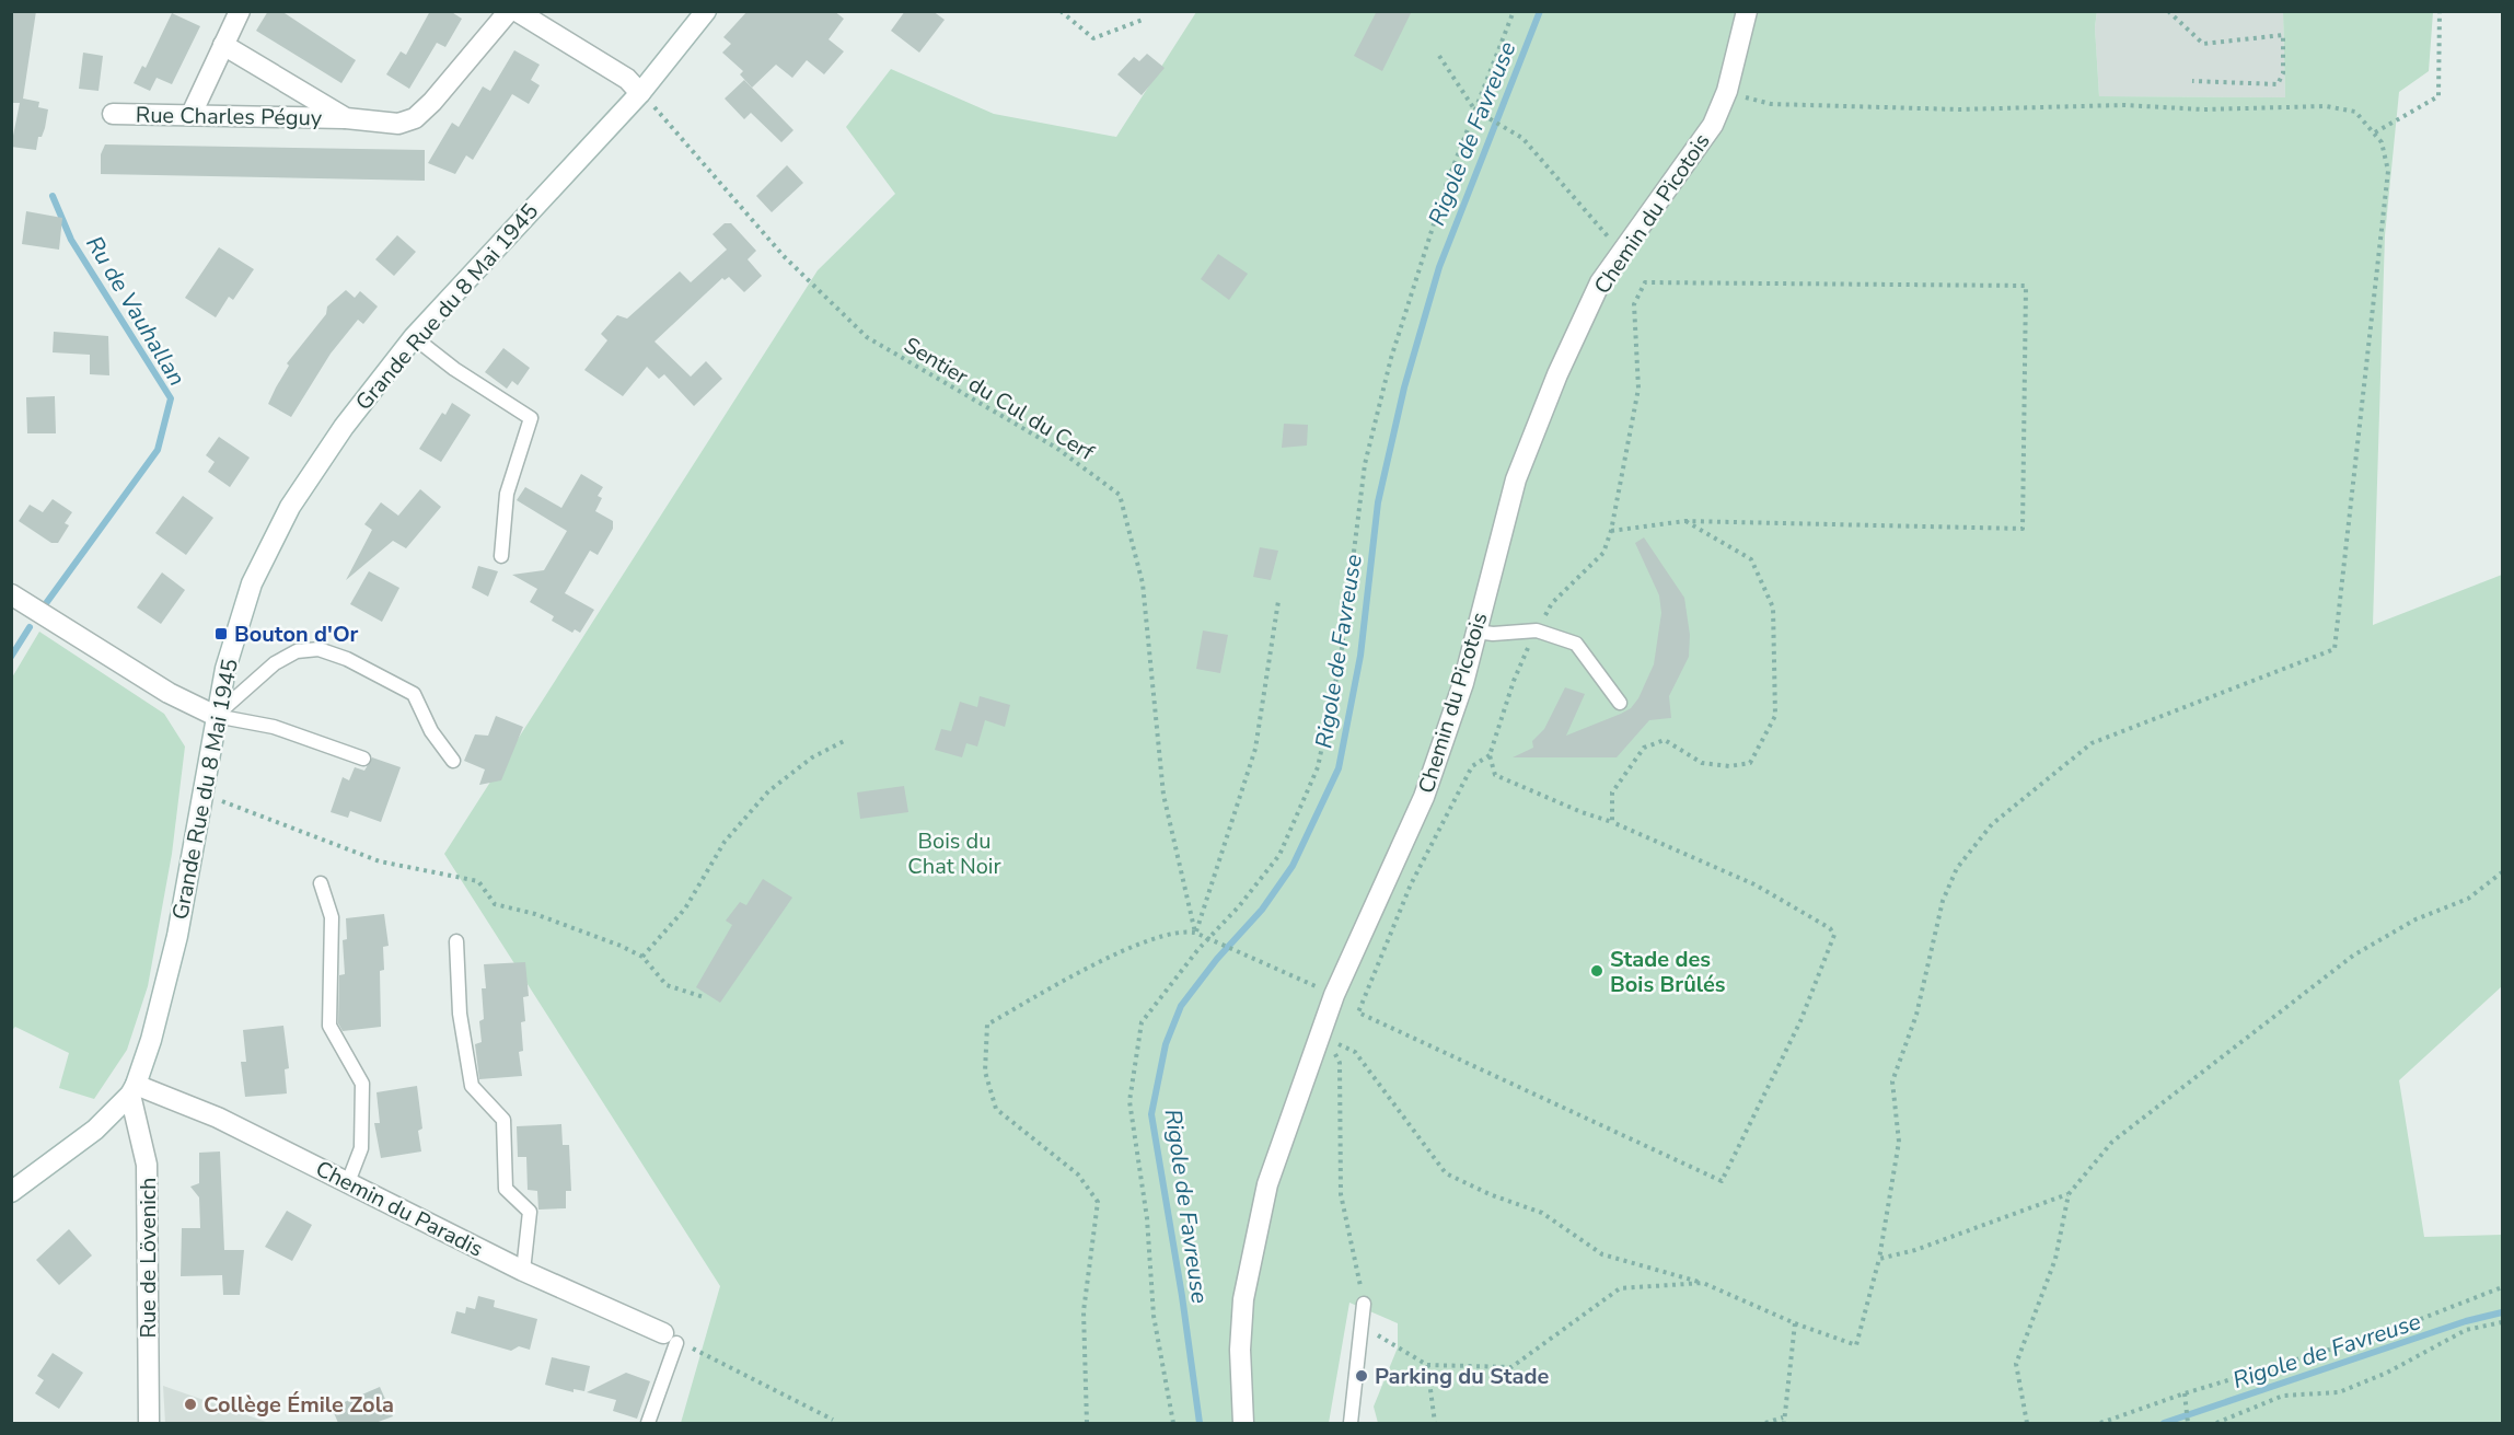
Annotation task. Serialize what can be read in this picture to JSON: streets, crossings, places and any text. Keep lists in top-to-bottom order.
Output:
{
  "streets": {
    "street": [
      "Rue Charles Péguy",
      "Chemin du Picotois",
      "Grande Rue du 8 Mai 1945",
      "Chemin du Paradis",
      "Rue de Lövenich"
    ],
    "path": ["Sentier du Cul du Cerf"]
  },
  "crossings": [
    ["Grande Rue du 8 Mai 1945", "Sentier du Cul du Cerf"],
    ["Grande Rue du 8 Mai 1945", "Chemin du Paradis"],
    ["Grande Rue du 8 Mai 1945", "Rue de Lövenich"],
    ["Chemin du Paradis", "Rue de Lövenich"]
  ],
  "water": ["Rigole de Favreuse", "Ru de Vauhallan"],
  "parks": ["Bois du Chat Noir"],
  "places": {
    "transit": ["Bouton d'Or"],
    "other": ["Stade des Bois Brûlés", "Parking du Stade", "Collège Émile Zola"]
  }
}
